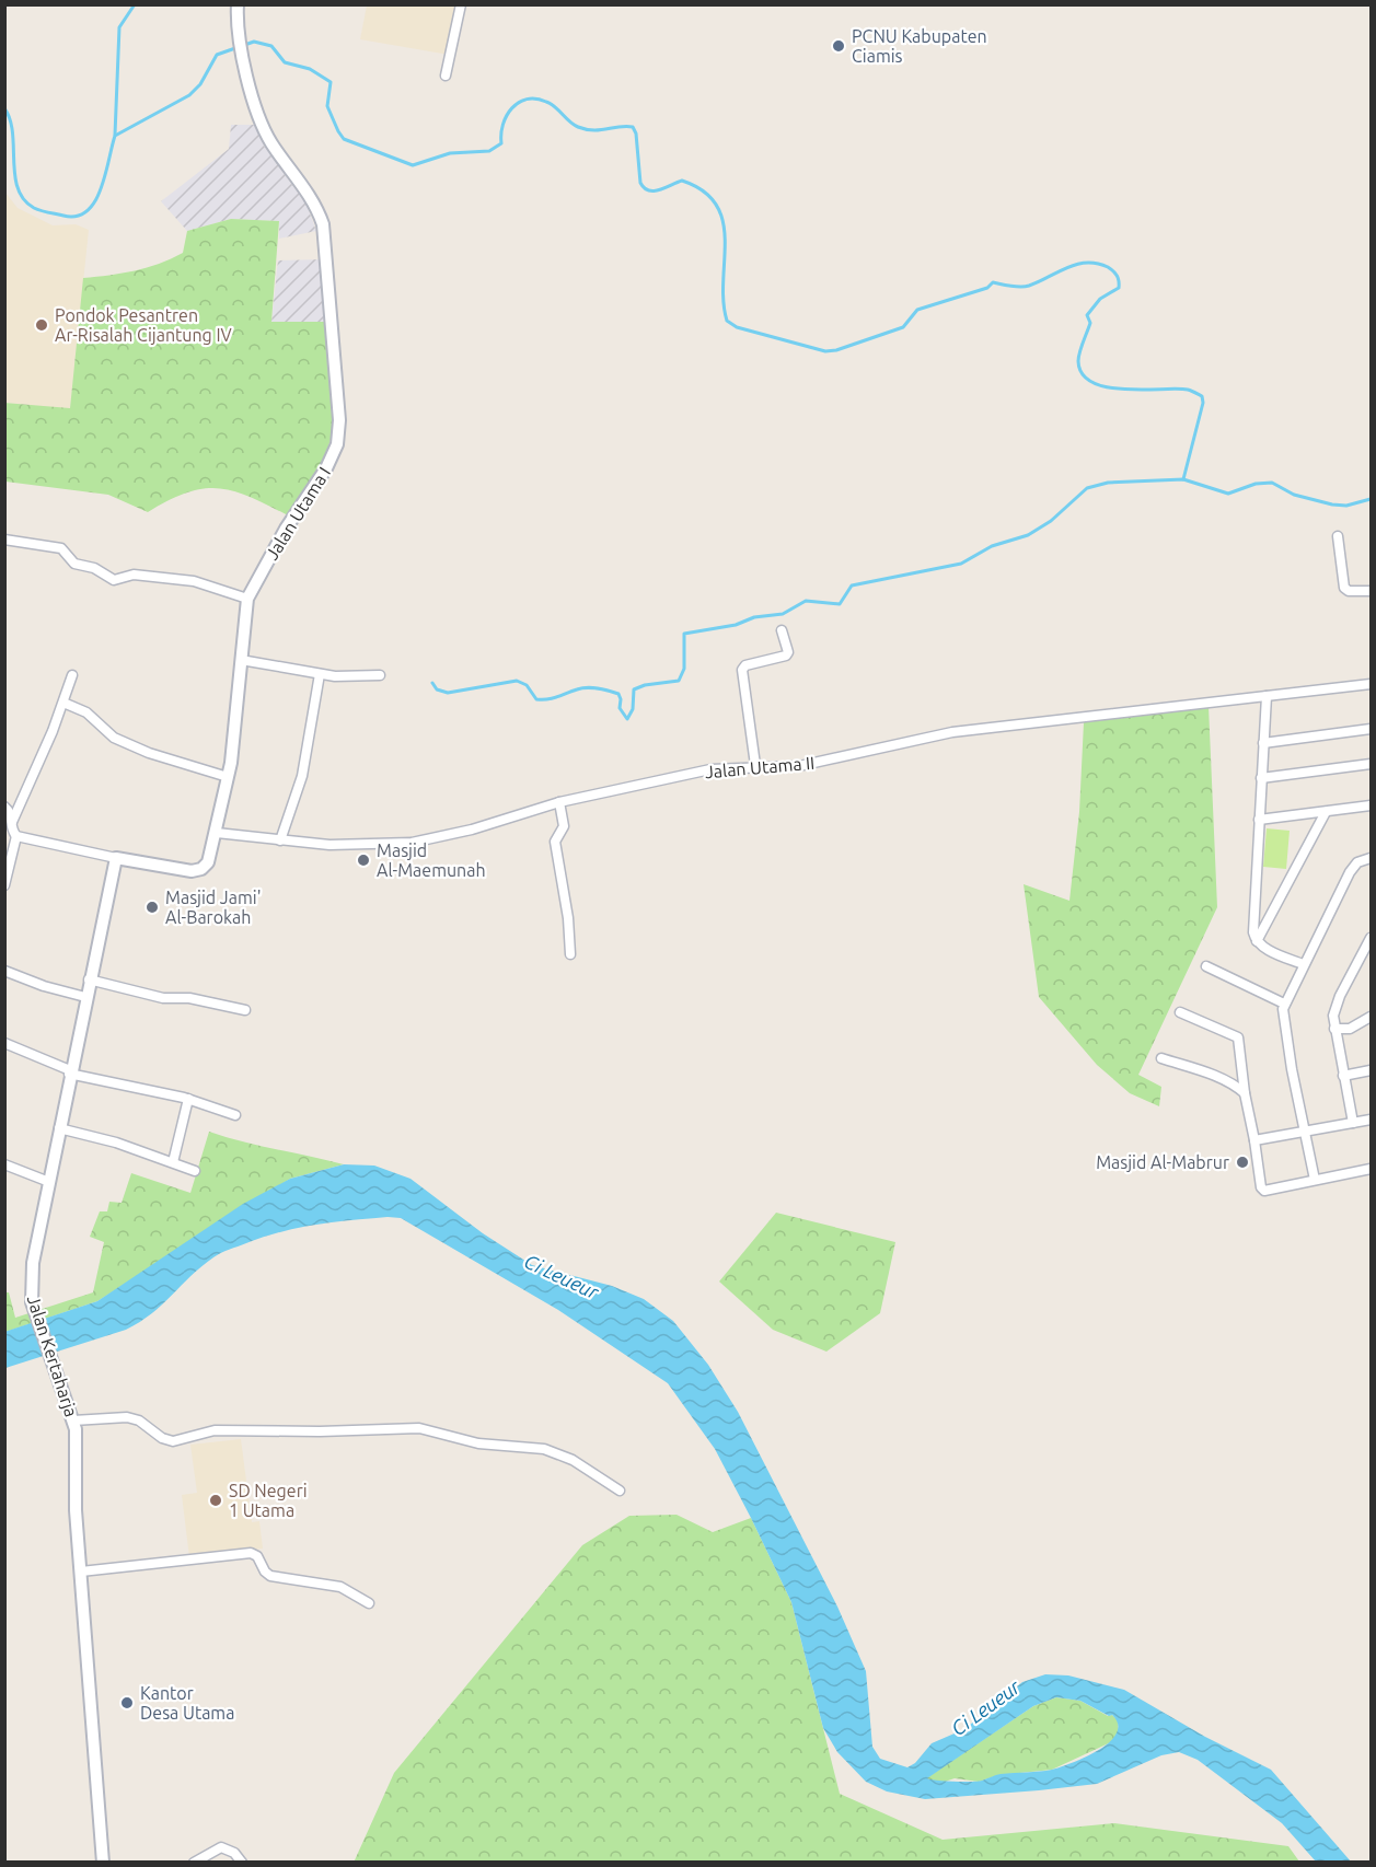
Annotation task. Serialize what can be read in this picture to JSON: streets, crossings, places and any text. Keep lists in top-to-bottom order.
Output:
{
  "streets": {
    "street": ["Jalan Utama I", "Jalan Utama II", "Jalan Kertaharja"]
  },
  "crossings": [
    ["Jalan Utama I", "Jalan Utama II"],
    ["Jalan Utama I", "Jalan Kertaharja"]
  ],
  "water": ["Ci Leueur"],
  "places": [
    "PCNU Kabupaten Ciamis",
    "Pondok Pesantren Ar-Risalah Cijantung IV",
    "Masjid Al-Maemunah",
    "Masjid Jami' Al-Barokah",
    "Masjid Al-Mabrur",
    "SD Negeri 1 Utama",
    "Kantor Desa Utama"
  ]
}
